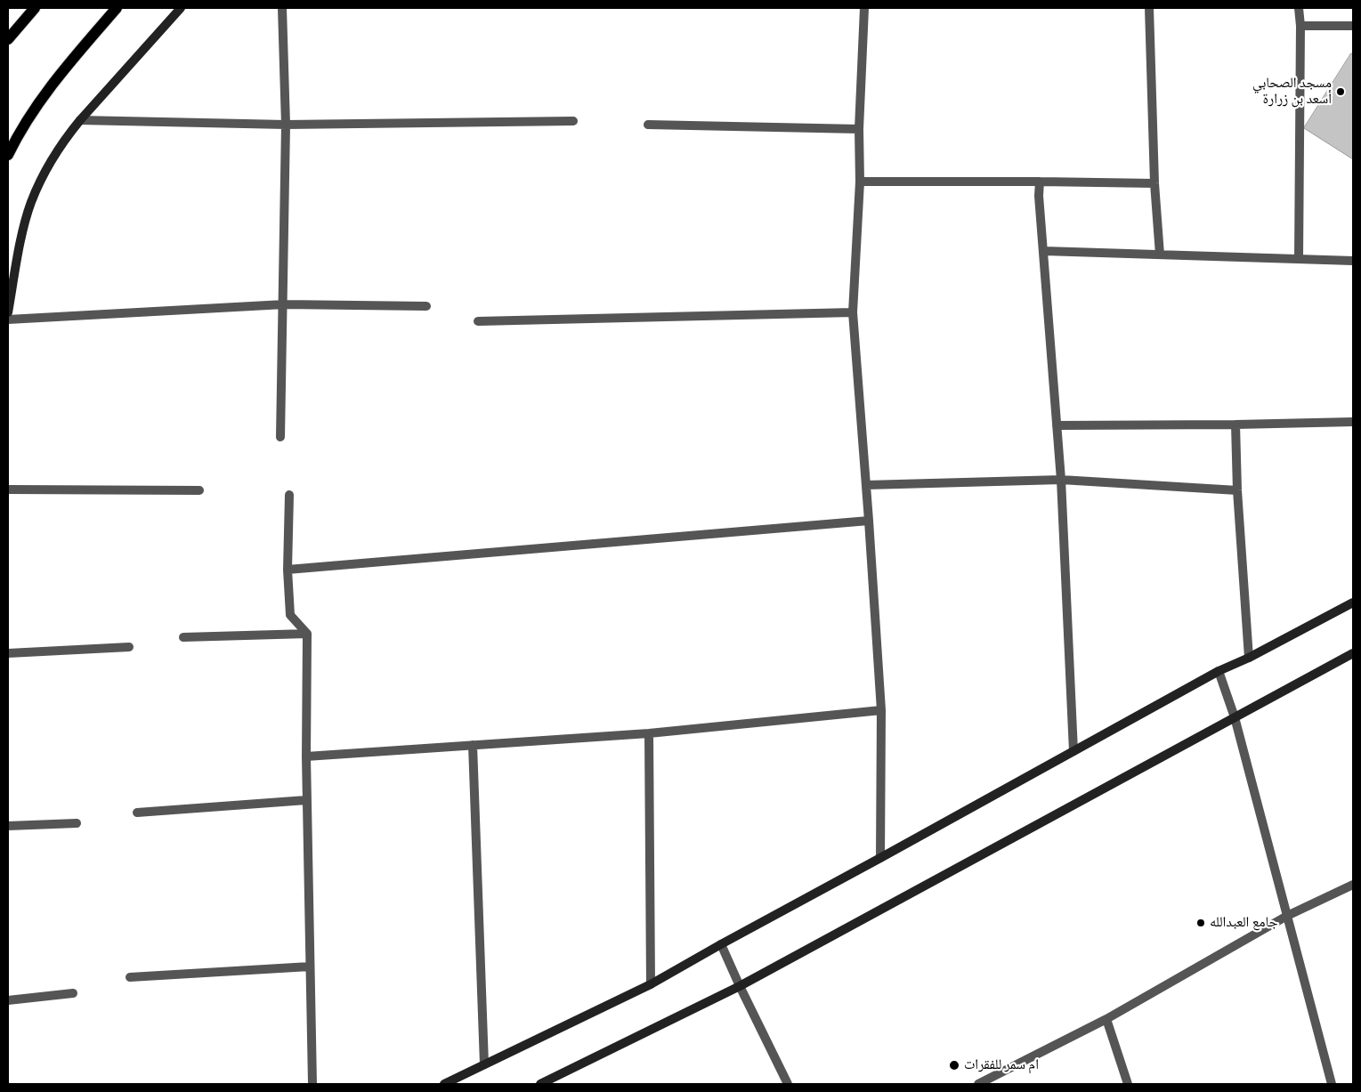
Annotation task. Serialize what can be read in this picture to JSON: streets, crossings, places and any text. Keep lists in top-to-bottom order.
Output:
{
  "places": ["مسجد الصحابي أسعد بن زرارة", "جامع العبدالله", "ام سمر للفقرات"]
}
